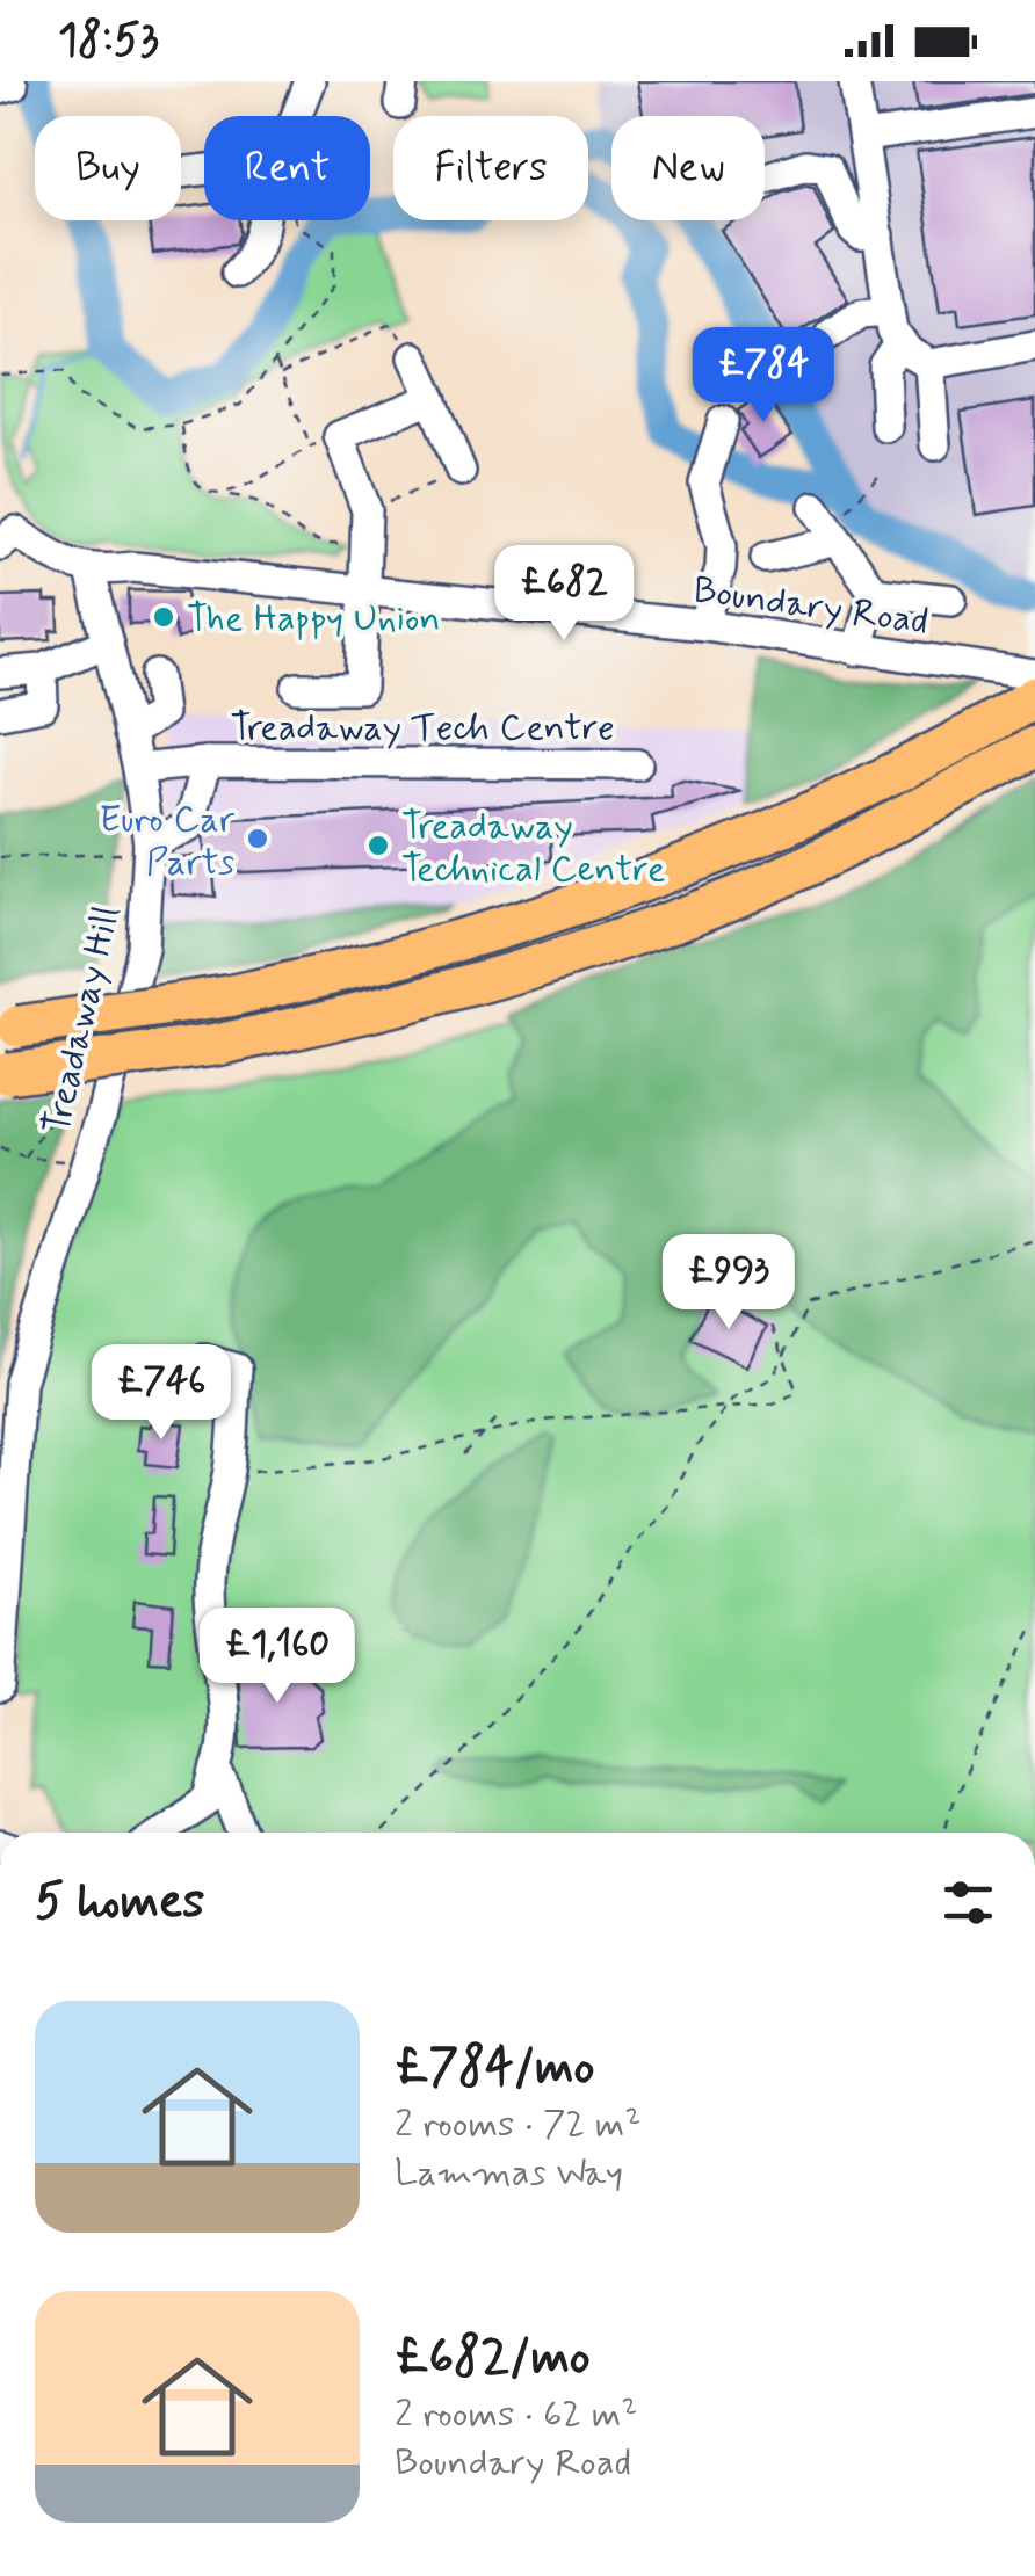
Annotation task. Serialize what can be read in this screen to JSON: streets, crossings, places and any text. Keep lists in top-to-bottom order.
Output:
{
  "streets": {
    "street": ["Boundary Road", "Treadaway Tech Centre", "Treadaway Hill"]
  },
  "crossings": [
    ["Boundary Road", "Treadaway Hill"],
    ["Treadaway Tech Centre", "Treadaway Hill"]
  ],
  "places": ["The Happy Union", "Euro Car Parts", "Treadaway Technical Centre"],
  "page": {
    "status": "18:53",
    "chip": [
      "Buy",
      "Rent",
      "Filters",
      "New"
    ],
    "price": [
      "£784",
      "£682",
      "£993",
      "£746",
      "£1,160"
    ],
    "heading": "5 homes",
    "list": [
      {
        "name": "£784/mo",
        "note": "2 rooms · 72 m² · Lammas Way"
      },
      {
        "name": "£682/mo",
        "note": "2 rooms · 62 m² · Boundary Road"
      }
    ]
  }
}
